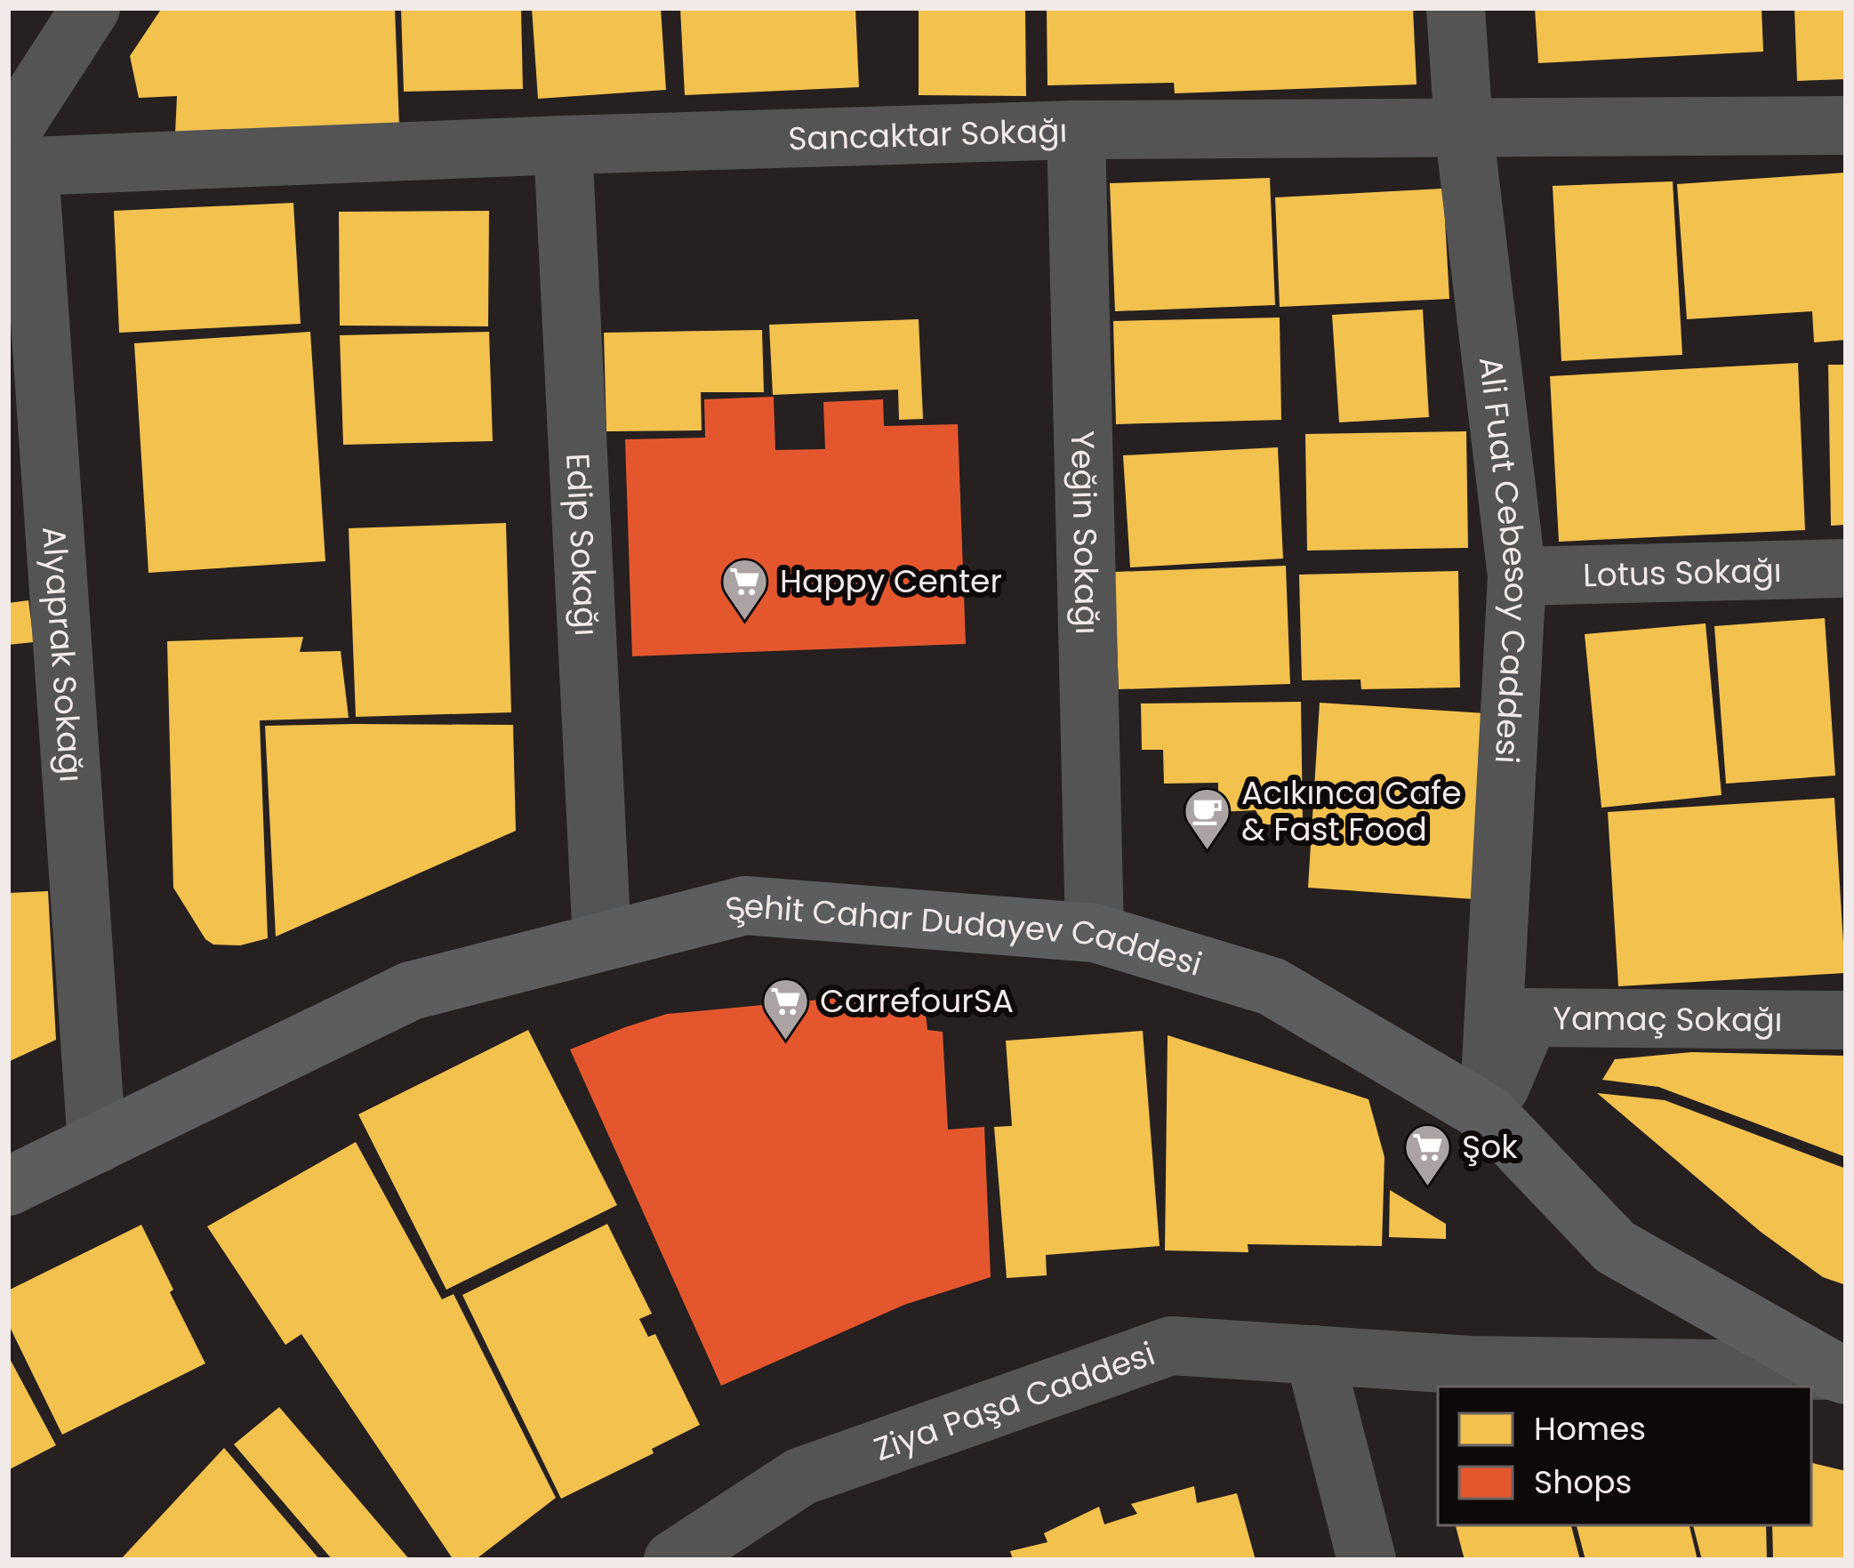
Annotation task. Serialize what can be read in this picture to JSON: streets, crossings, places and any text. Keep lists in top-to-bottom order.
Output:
{
  "streets": {
    "main road": ["Şehit Cahar Dudayev Caddesi"],
    "street": [
      "Sancaktar Sokağı",
      "Yeğin Sokağı",
      "Edip Sokağı",
      "Ali Fuat Cebesoy Caddesi",
      "Lotus Sokağı",
      "Alyaprak Sokağı",
      "Yamaç Sokağı",
      "Ziya Paşa Caddesi"
    ]
  },
  "crossings": [
    ["Sancaktar Sokağı", "Yeğin Sokağı"],
    ["Sancaktar Sokağı", "Edip Sokağı"],
    ["Sancaktar Sokağı", "Ali Fuat Cebesoy Caddesi"],
    ["Sancaktar Sokağı", "Alyaprak Sokağı"],
    ["Yeğin Sokağı", "Şehit Cahar Dudayev Caddesi"],
    ["Edip Sokağı", "Şehit Cahar Dudayev Caddesi"],
    ["Ali Fuat Cebesoy Caddesi", "Lotus Sokağı"],
    ["Ali Fuat Cebesoy Caddesi", "Şehit Cahar Dudayev Caddesi"],
    ["Ali Fuat Cebesoy Caddesi", "Yamaç Sokağı"],
    ["Alyaprak Sokağı", "Şehit Cahar Dudayev Caddesi"],
    ["Şehit Cahar Dudayev Caddesi", "Yamaç Sokağı"],
    ["Şehit Cahar Dudayev Caddesi", "Ziya Paşa Caddesi"]
  ],
  "places": {
    "supermarket": ["Happy Center", "CarrefourSA", "Şok"],
    "cafe": ["Acıkınca Cafe & Fast Food"]
  },
  "legend": ["Homes", "Shops"]
}
